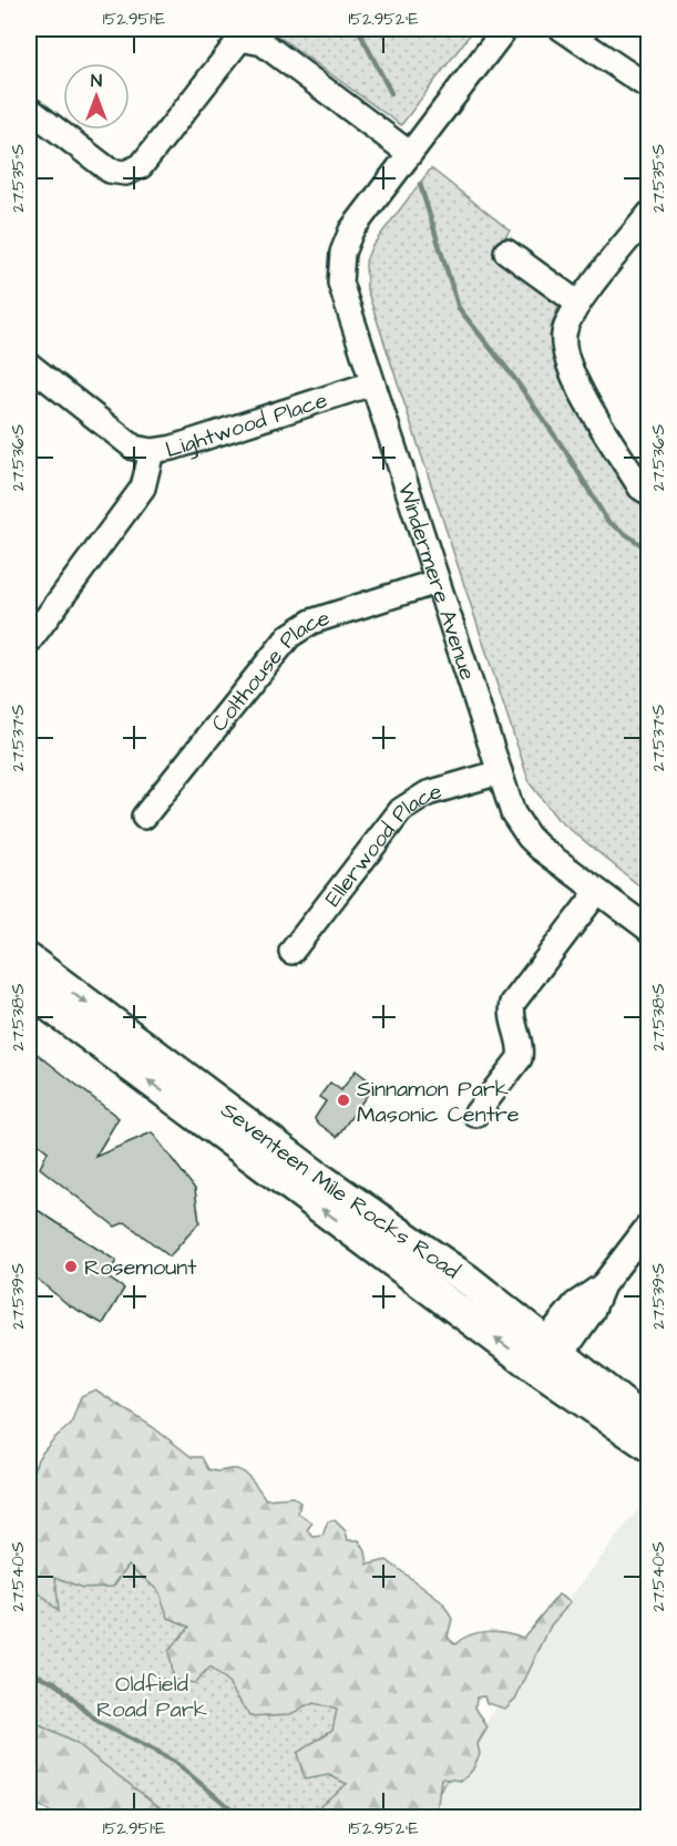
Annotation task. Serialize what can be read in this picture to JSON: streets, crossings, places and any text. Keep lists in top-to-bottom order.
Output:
{
  "streets": {
    "main road": ["Seventeen Mile Rocks Road"],
    "street": [
      "Lightwood Place",
      "Windermere Avenue",
      "Colthouse Place",
      "Ellerwood Place"
    ]
  },
  "crossings": [
    ["Lightwood Place", "Windermere Avenue"],
    ["Windermere Avenue", "Colthouse Place"],
    ["Windermere Avenue", "Ellerwood Place"]
  ],
  "parks": ["Oldfield Road Park"],
  "places": ["Sinnamon Park Masonic Centre", "Rosemount"],
  "north": "top",
  "coordinates": [
    "152.951°E",
    "152.952°E",
    "27.535°S",
    "27.536°S",
    "27.537°S",
    "27.538°S",
    "27.539°S",
    "27.540°S"
  ]
}
